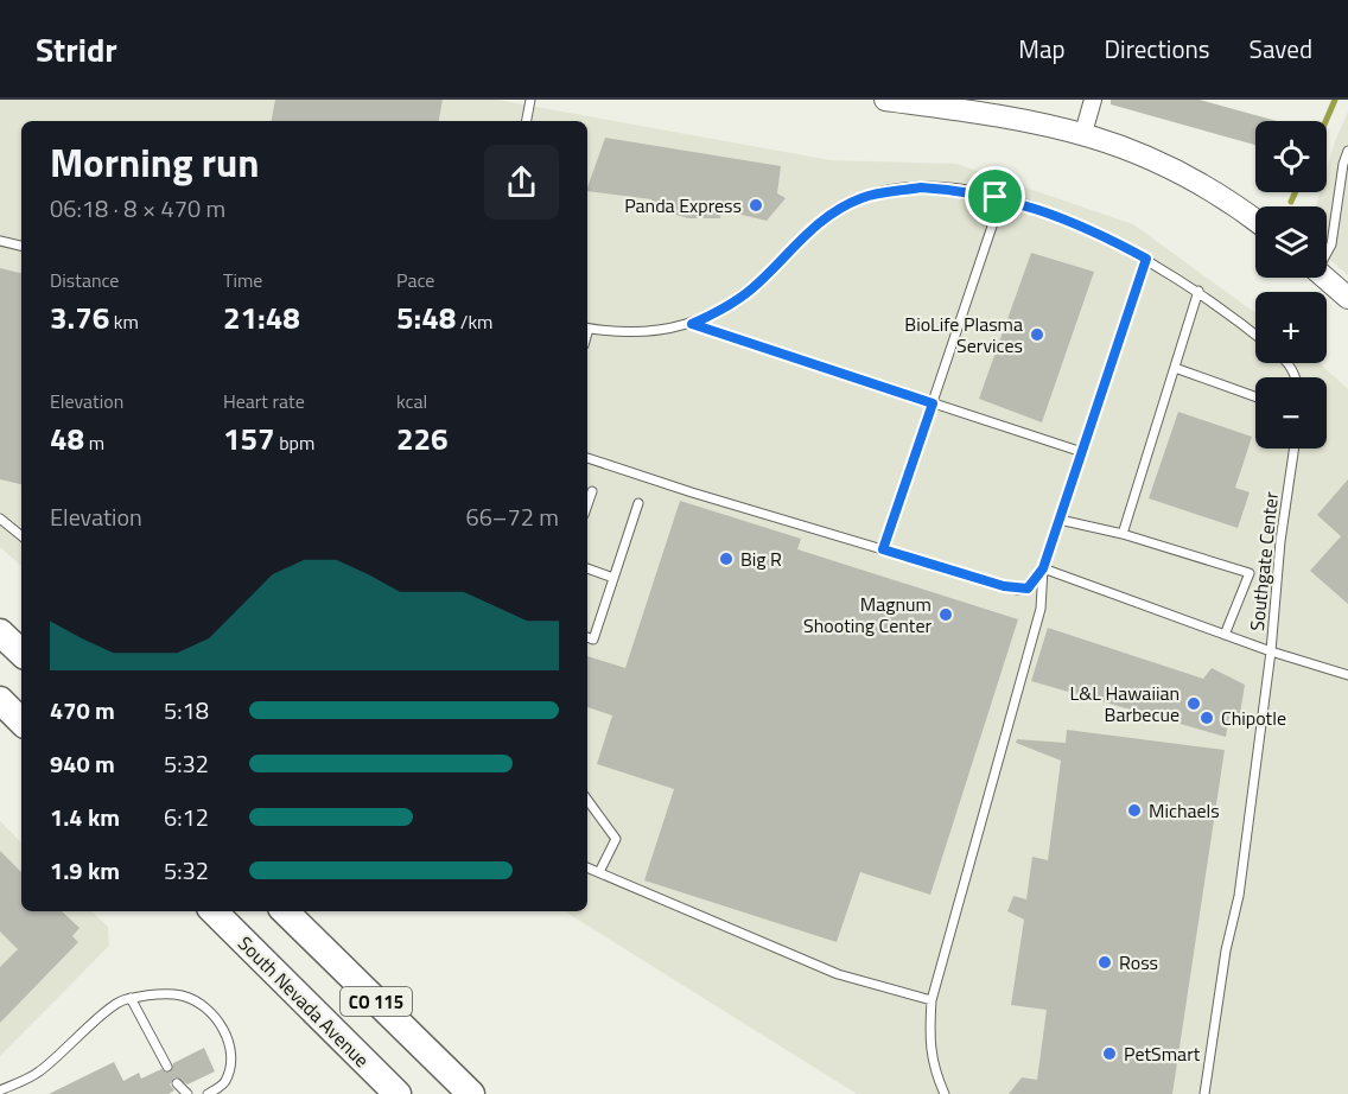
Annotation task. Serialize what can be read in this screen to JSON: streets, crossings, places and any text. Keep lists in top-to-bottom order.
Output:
{
  "streets": {
    "highway": ["South Nevada Avenue", "CO 115"],
    "lane": ["Southgate Center"]
  },
  "places": [
    "Panda Express",
    "BioLife Plasma Services",
    "Big R",
    "Magnum Shooting Center",
    "L&L Hawaiian Barbecue",
    "Chipotle",
    "Michaels",
    "Ross",
    "PetSmart"
  ],
  "page": {
    "header": "Stridr",
    "nav": ["Map", "Directions", "Saved"],
    "map_buttons": ["+", "−"],
    "heading": ["Morning run", "06:18 · 8 × 470 m"],
    "stats": [
      ["Distance", "3.76 km"],
      ["Time", "21:48"],
      ["Pace", "5:48 /km"],
      ["Elevation", "48 m"],
      ["Heart rate", "157 bpm"],
      ["kcal", "226"]
    ],
    "chart": ["Elevation", "66–72 m"],
    "list": [
      {
        "name": "470 m",
        "note": "5:18"
      },
      {
        "name": "940 m",
        "note": "5:32"
      },
      {
        "name": "1.4 km",
        "note": "6:12"
      },
      {
        "name": "1.9 km",
        "note": "5:32"
      }
    ]
  }
}
